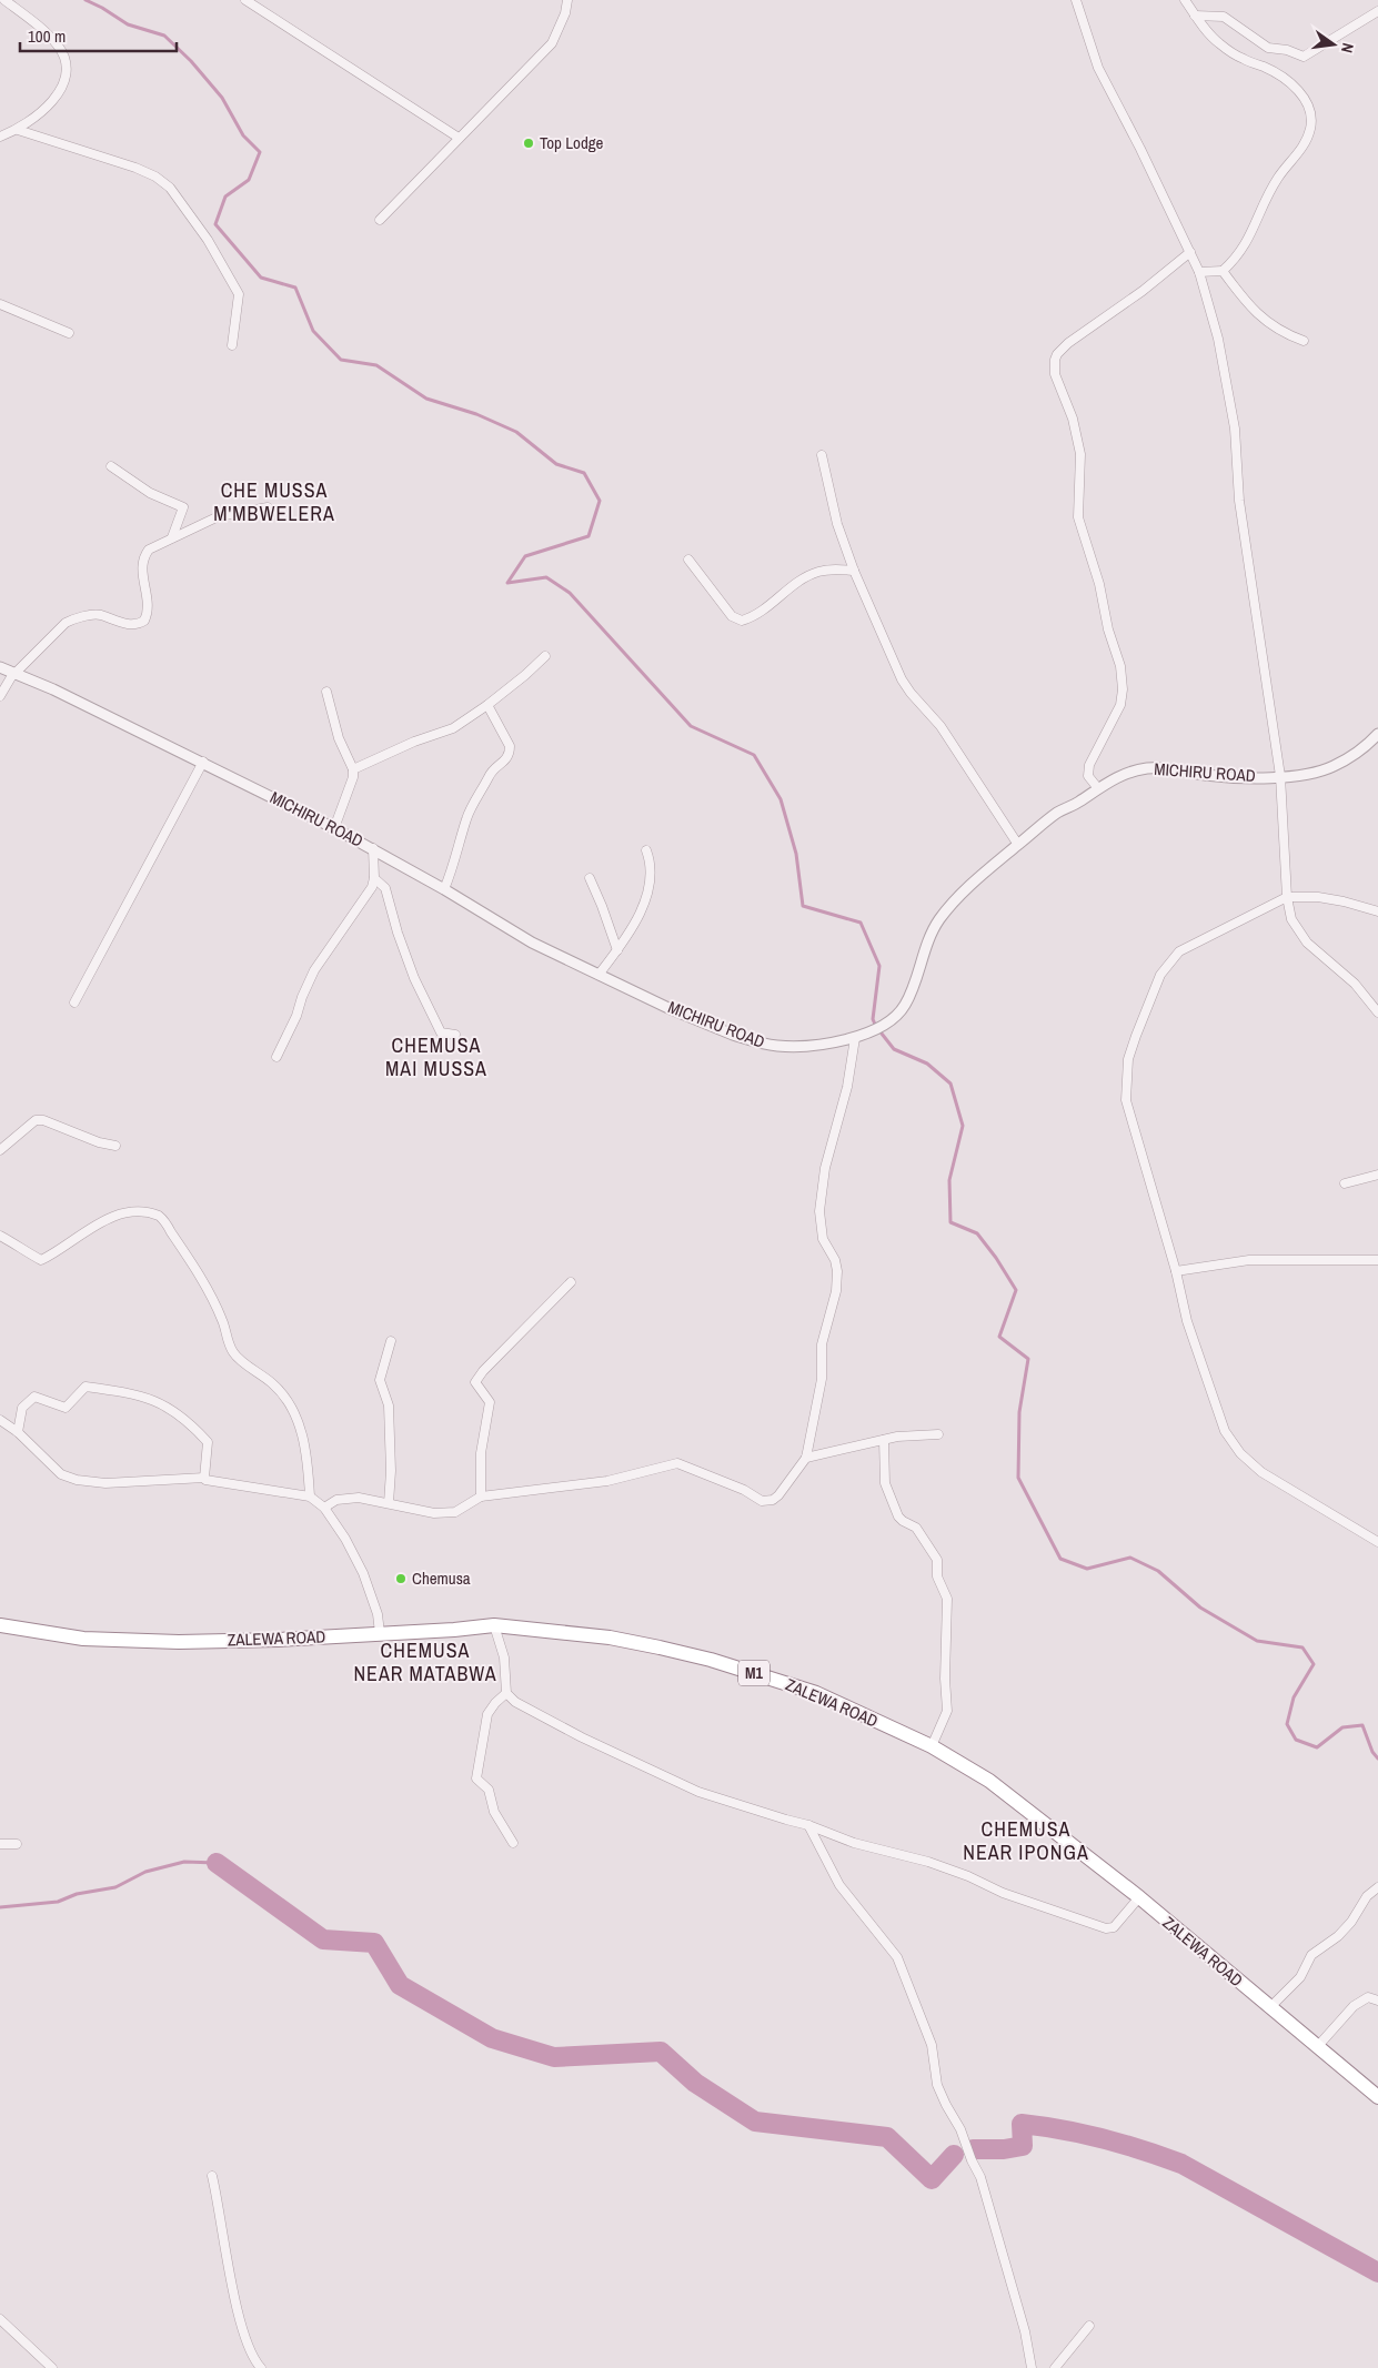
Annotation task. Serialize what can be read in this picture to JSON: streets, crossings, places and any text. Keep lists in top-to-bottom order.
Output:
{
  "streets": {
    "highway": ["ZALEWA ROAD", "M1"],
    "street": ["MICHIRU ROAD"]
  },
  "districts": [
    "CHE MUSSA M'MBWELERA",
    "CHEMUSA MAI MUSSA",
    "CHEMUSA NEAR MATABWA",
    "CHEMUSA NEAR IPONGA"
  ],
  "places": ["Top Lodge", "Chemusa"],
  "scale_bar": "100 m",
  "north": "right"
}
